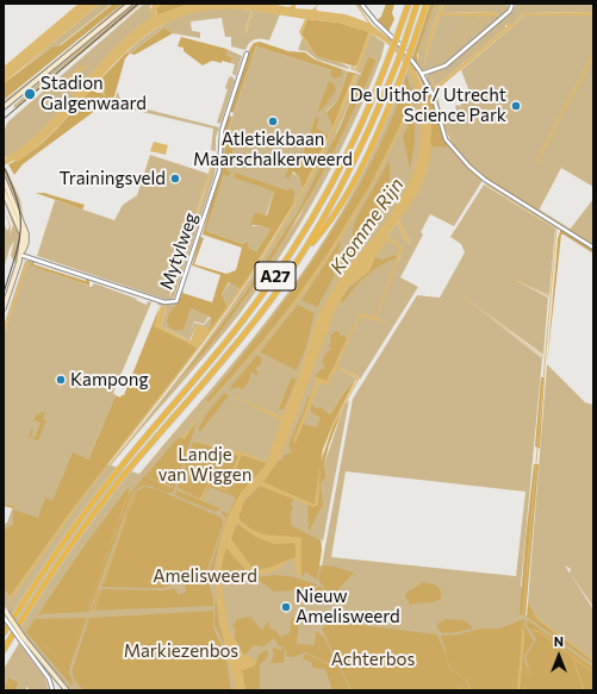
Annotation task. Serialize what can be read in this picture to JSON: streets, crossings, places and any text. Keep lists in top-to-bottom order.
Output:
{
  "streets": {
    "highway": ["A27"],
    "street": ["Mytylweg"]
  },
  "water": ["Kromme Rijn"],
  "parks": [
    "Landje van Wiggen",
    "Amelisweerd",
    "Markiezenbos",
    "Achterbos"
  ],
  "places": [
    "Stadion Galgenwaard",
    "De Uithof / Utrecht Science Park",
    "Atletiekbaan Maarschalkerweerd",
    "Trainingsveld",
    "Kampong",
    "Nieuw Amelisweerd"
  ],
  "north": "top"
}
